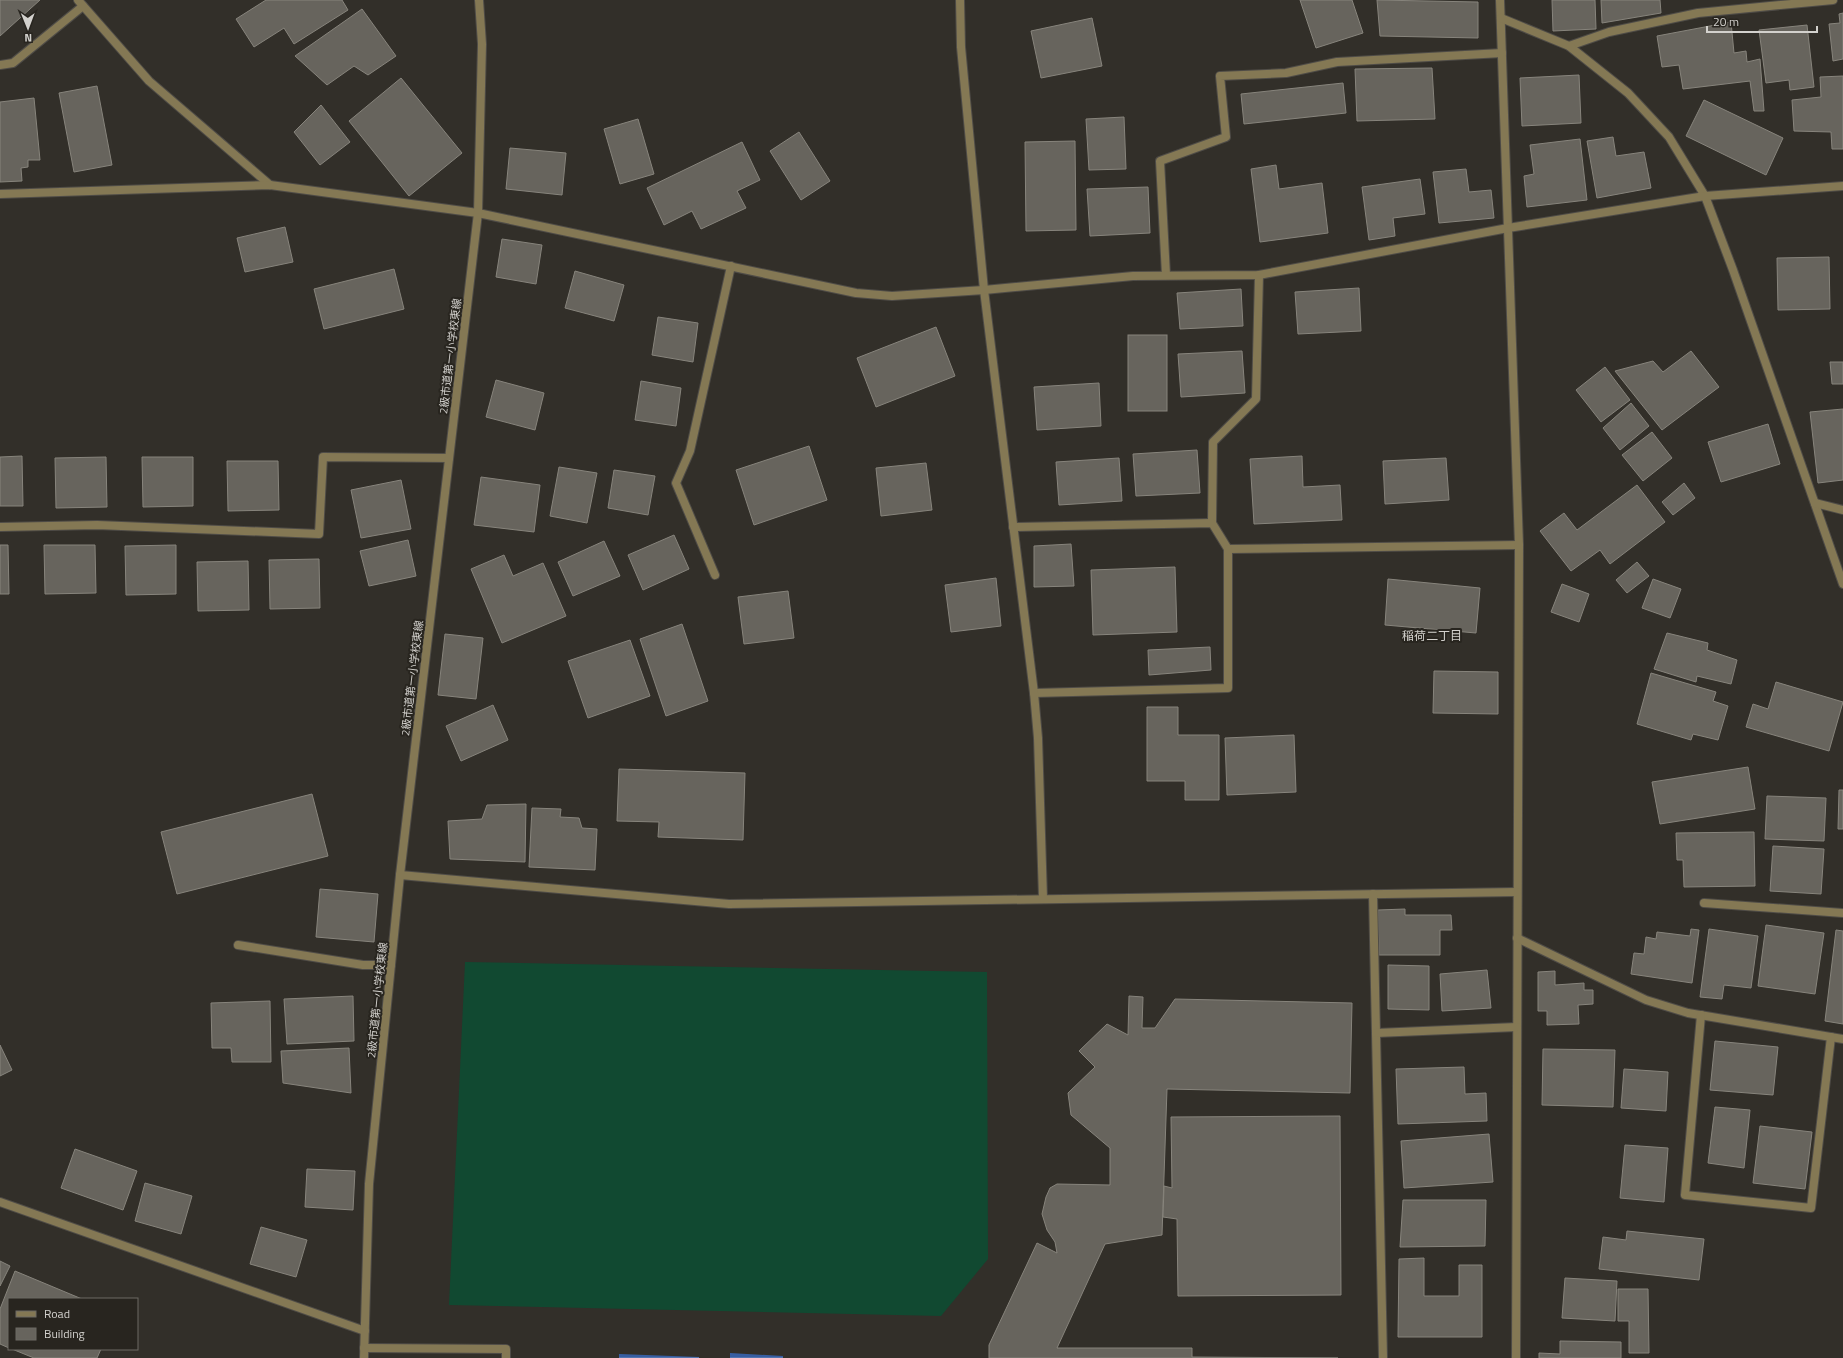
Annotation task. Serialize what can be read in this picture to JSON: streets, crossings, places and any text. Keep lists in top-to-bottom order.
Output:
{
  "streets": {
    "street": ["2級市道第一小学校東線"]
  },
  "districts": ["稲荷二丁目"],
  "legend": ["Road", "Building"],
  "scale_bar": "20 m",
  "north": "bottom"
}
